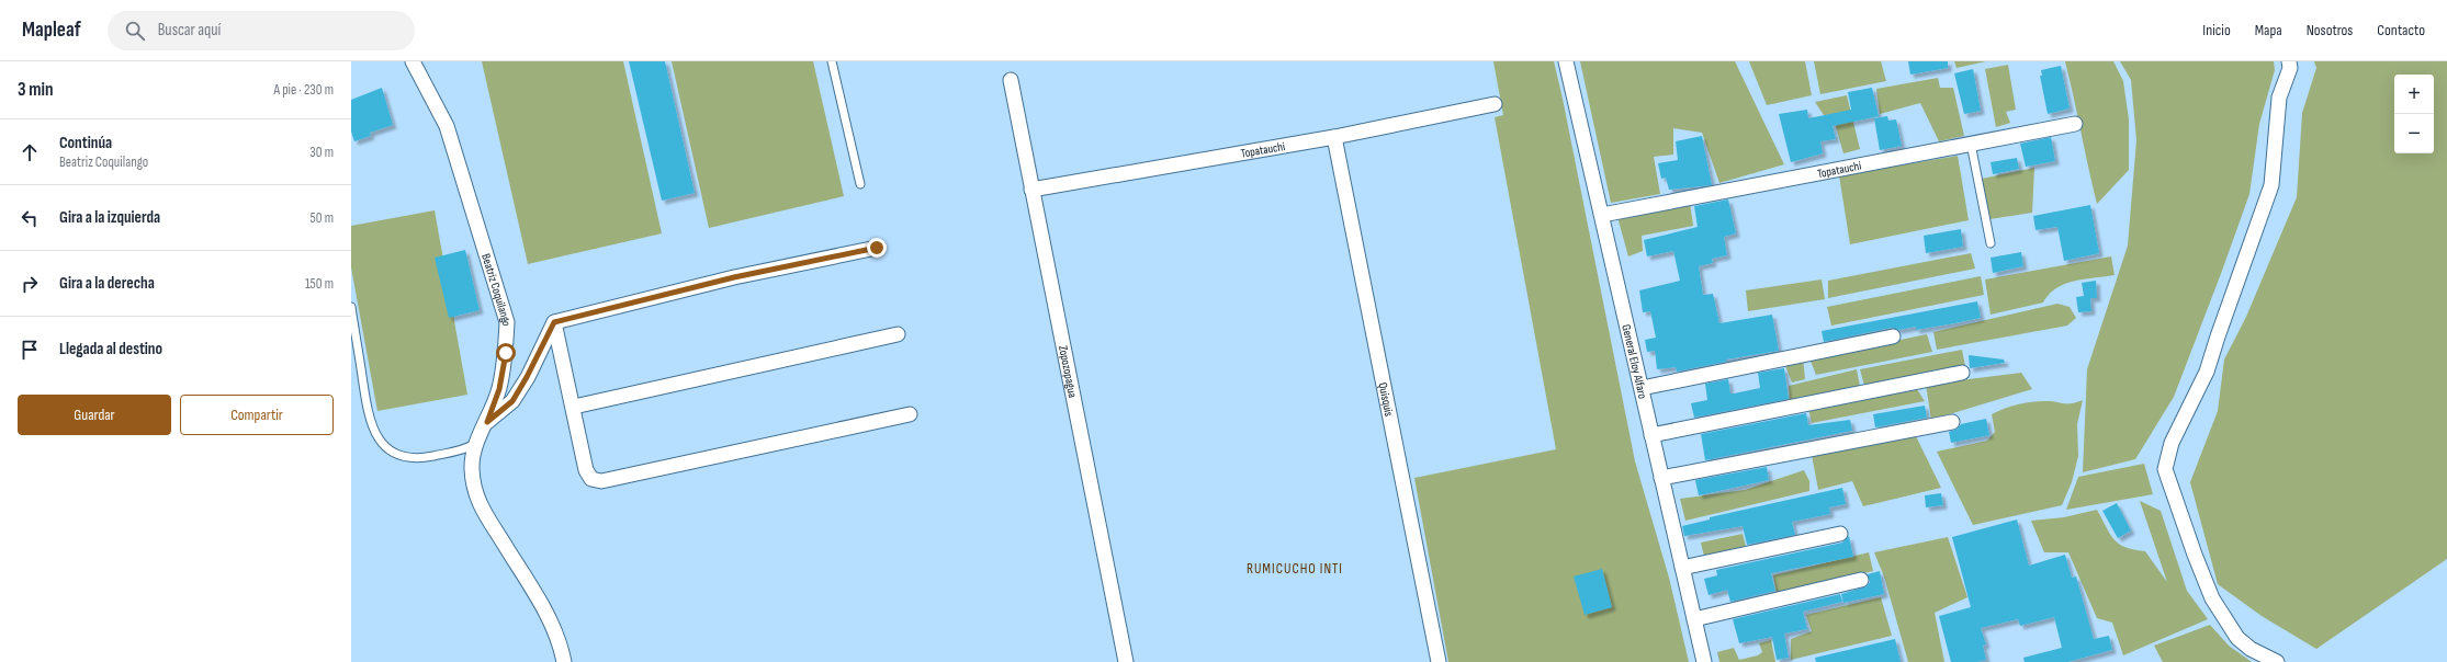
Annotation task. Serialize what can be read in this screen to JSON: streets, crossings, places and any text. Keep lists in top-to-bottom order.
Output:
{
  "streets": {
    "street": [
      "Topatauchi",
      "Beatriz Coquilango",
      "General Eloy Alfaro",
      "Zopozopagua",
      "Quisquis"
    ]
  },
  "crossings": [
    ["Topatauchi", "General Eloy Alfaro"],
    ["Topatauchi", "Zopozopagua"],
    ["Topatauchi", "Quisquis"]
  ],
  "districts": ["RUMICUCHO INTI"],
  "page": {
    "header": "Mapleaf",
    "search": "Buscar aquí",
    "nav": [
      "Inicio",
      "Mapa",
      "Nosotros",
      "Contacto"
    ],
    "heading": ["3 min", "A pie · 230 m"],
    "map_buttons": ["+", "−"],
    "list": [
      ["Continúa", "Beatriz Coquilango", "30 m"],
      ["Gira a la izquierda", "50 m"],
      ["Gira a la derecha", "150 m"],
      "Llegada al destino"
    ],
    "buttons": ["Guardar", "Compartir"]
  }
}
